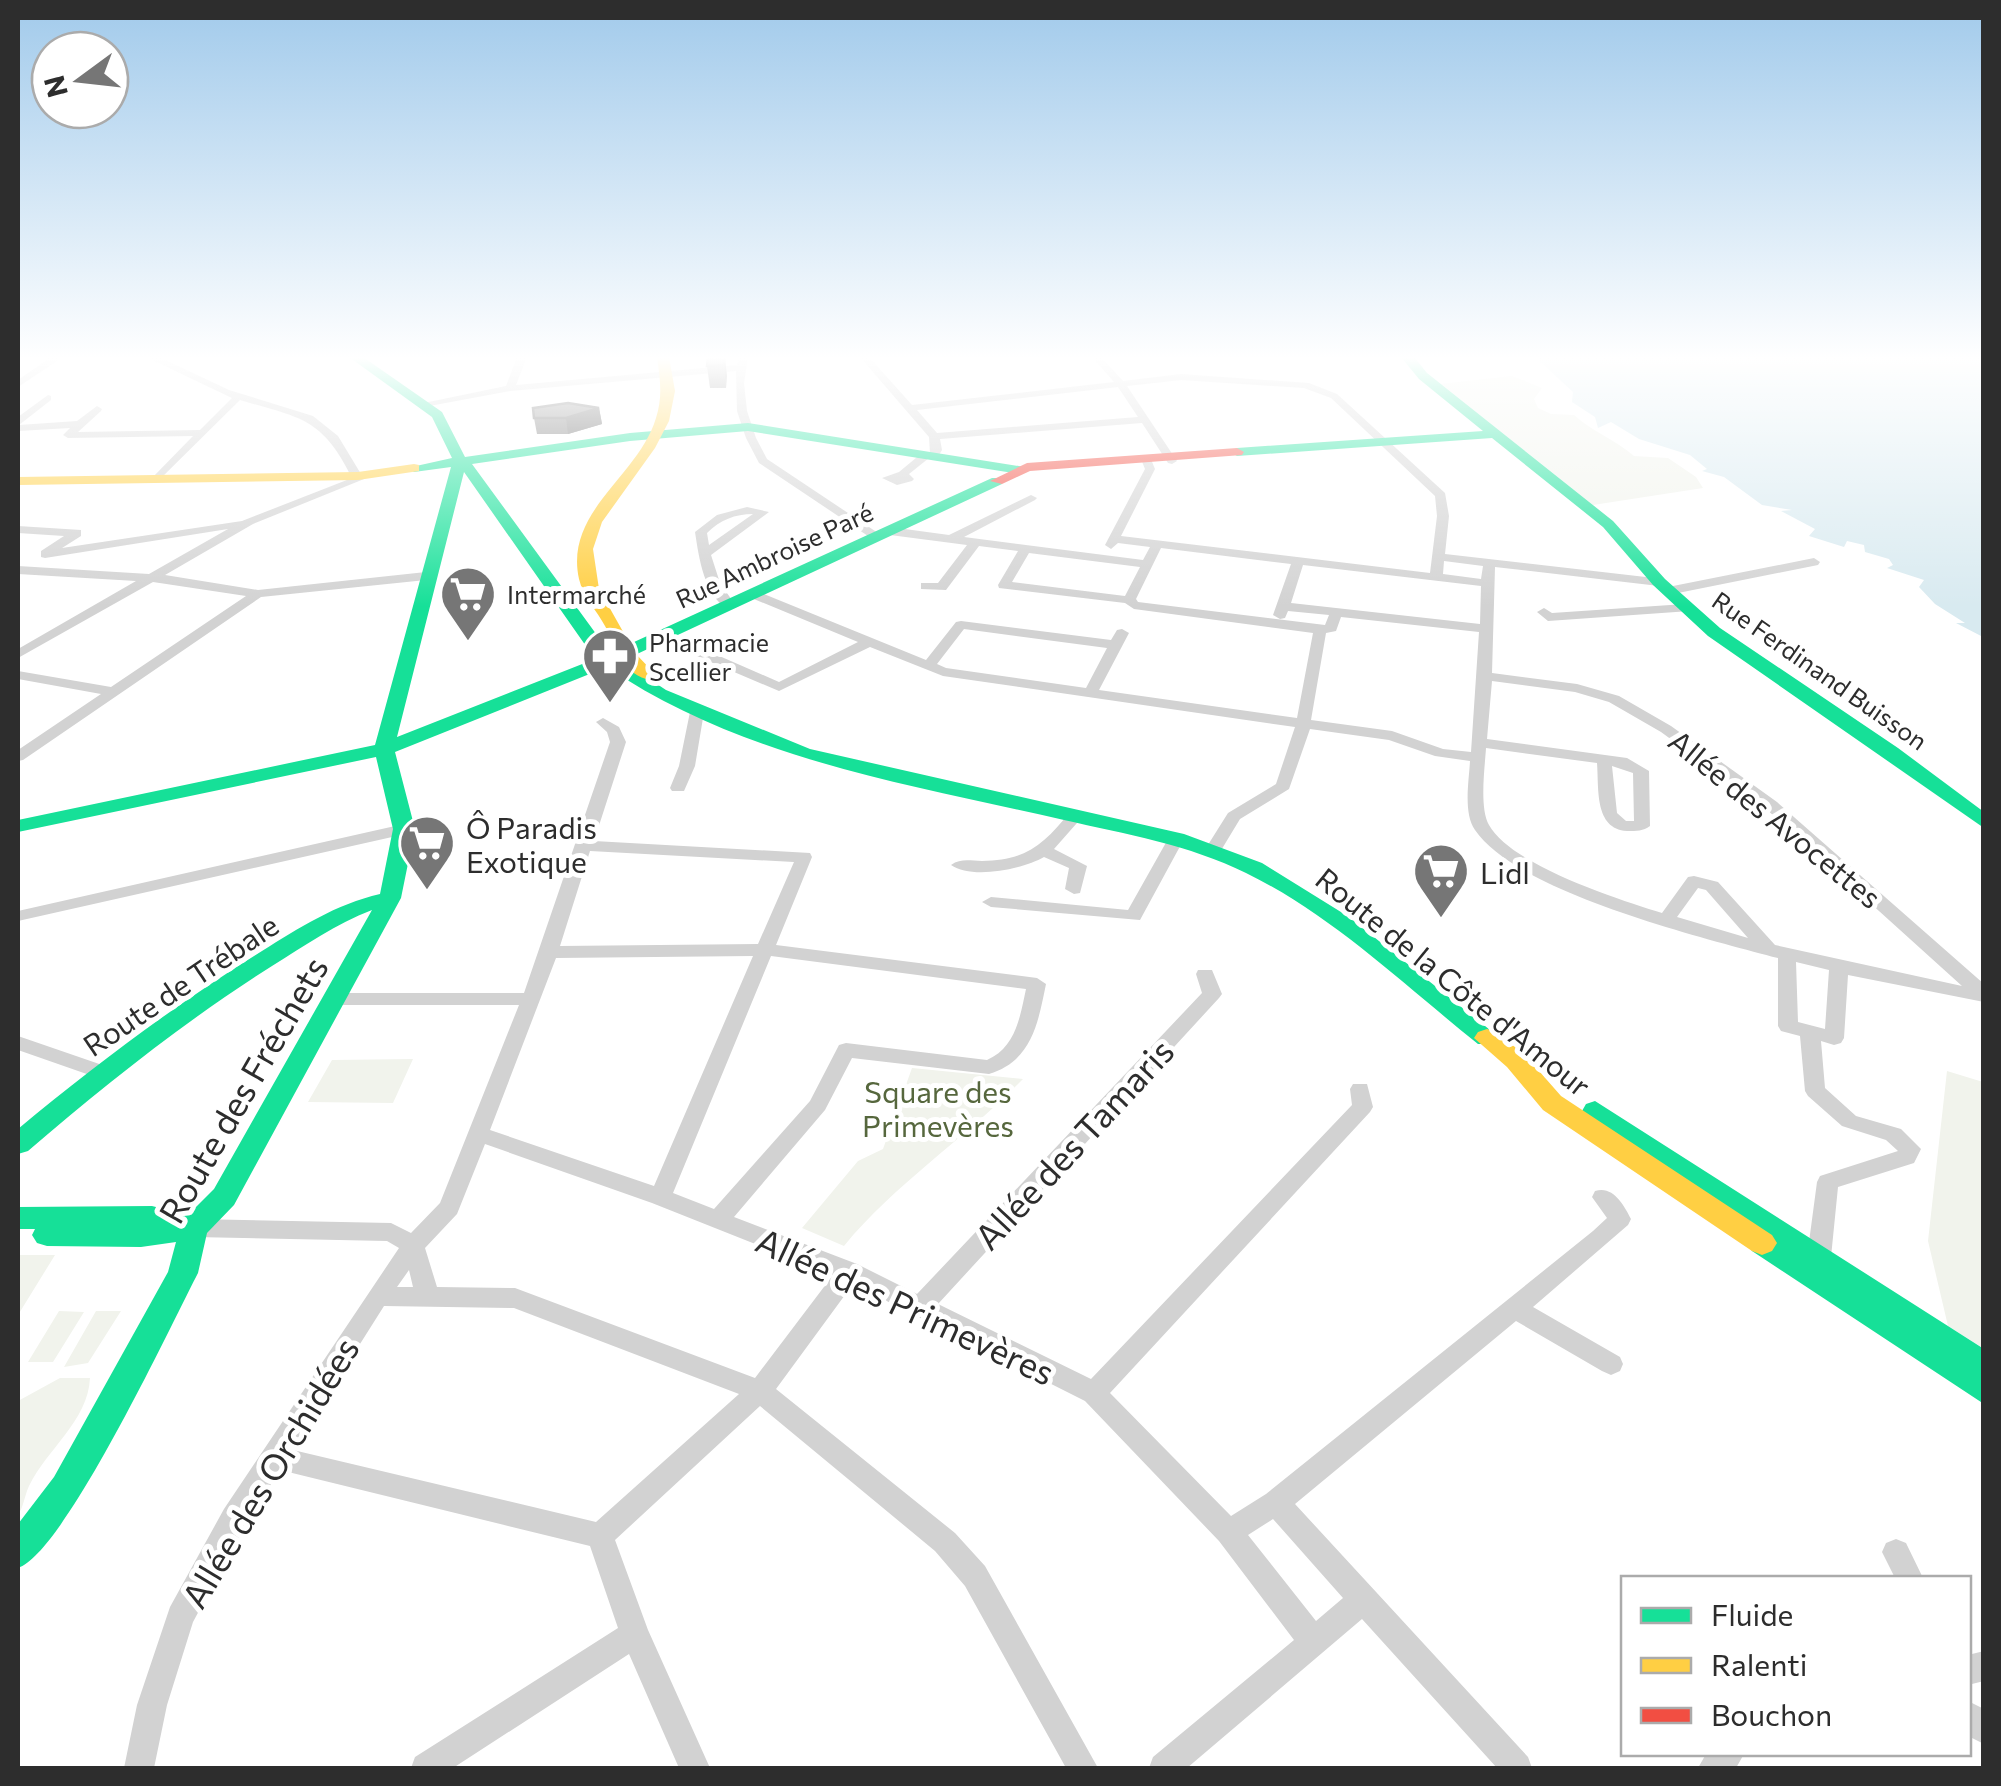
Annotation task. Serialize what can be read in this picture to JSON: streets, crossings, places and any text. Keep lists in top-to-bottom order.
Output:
{
  "streets": {
    "street": [
      "Rue Ambroise Paré",
      "Rue Ferdinand Buisson",
      "Allée des Avocettes",
      "Route de la Côte d'Amour",
      "Route de Trébale",
      "Route des Fréchets",
      "Allée des Tamaris",
      "Allée des Primevères",
      "Allée des Orchidées"
    ]
  },
  "crossings": [
    ["Rue Ambroise Paré", "Route de la Côte d'Amour"],
    ["Rue Ambroise Paré", "Route des Fréchets"],
    ["Route de Trébale", "Route des Fréchets"],
    ["Allée des Tamaris", "Allée des Primevères"]
  ],
  "parks": ["Square des Primevères"],
  "places": {
    "supermarket": ["Intermarché", "Ô Paradis Exotique", "Lidl"],
    "pharmacy": ["Pharmacie Scellier"]
  },
  "legend": ["Fluide", "Ralenti", "Bouchon"],
  "north": "left"
}
